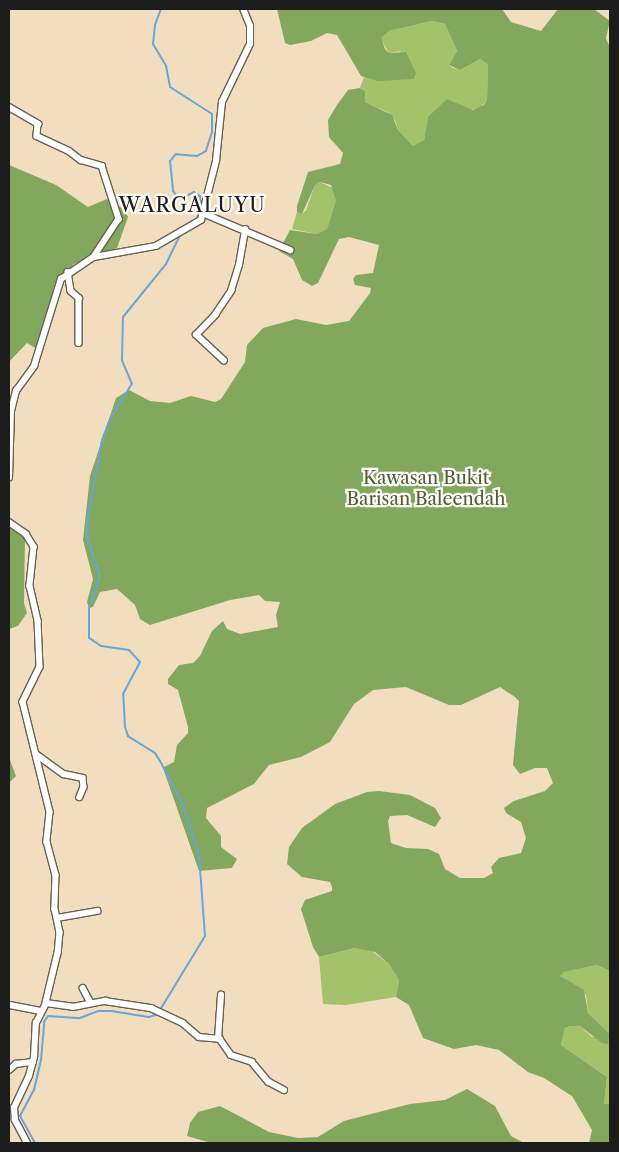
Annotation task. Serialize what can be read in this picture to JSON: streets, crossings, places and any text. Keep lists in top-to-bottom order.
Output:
{
  "districts": ["WARGALUYU"],
  "parks": ["Kawasan Bukit Barisan Baleendah"]
}
